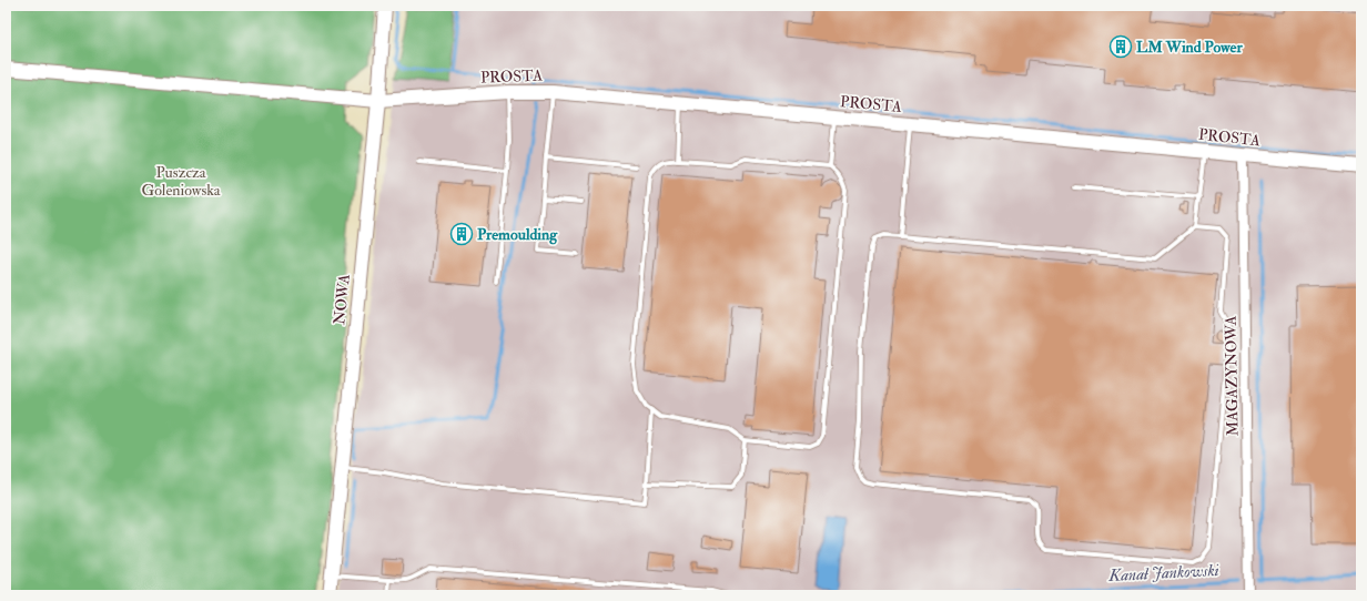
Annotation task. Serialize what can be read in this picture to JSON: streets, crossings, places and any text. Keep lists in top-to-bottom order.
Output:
{
  "streets": {
    "street": ["PROSTA", "NOWA", "MAGAZYNOWA"]
  },
  "crossings": [
    ["PROSTA", "NOWA"],
    ["PROSTA", "MAGAZYNOWA"]
  ],
  "water": ["Kanał Jankowski"],
  "parks": ["Puszcza Goleniowska"],
  "places": {
    "building": ["LM Wind Power", "Premoulding"]
  }
}
